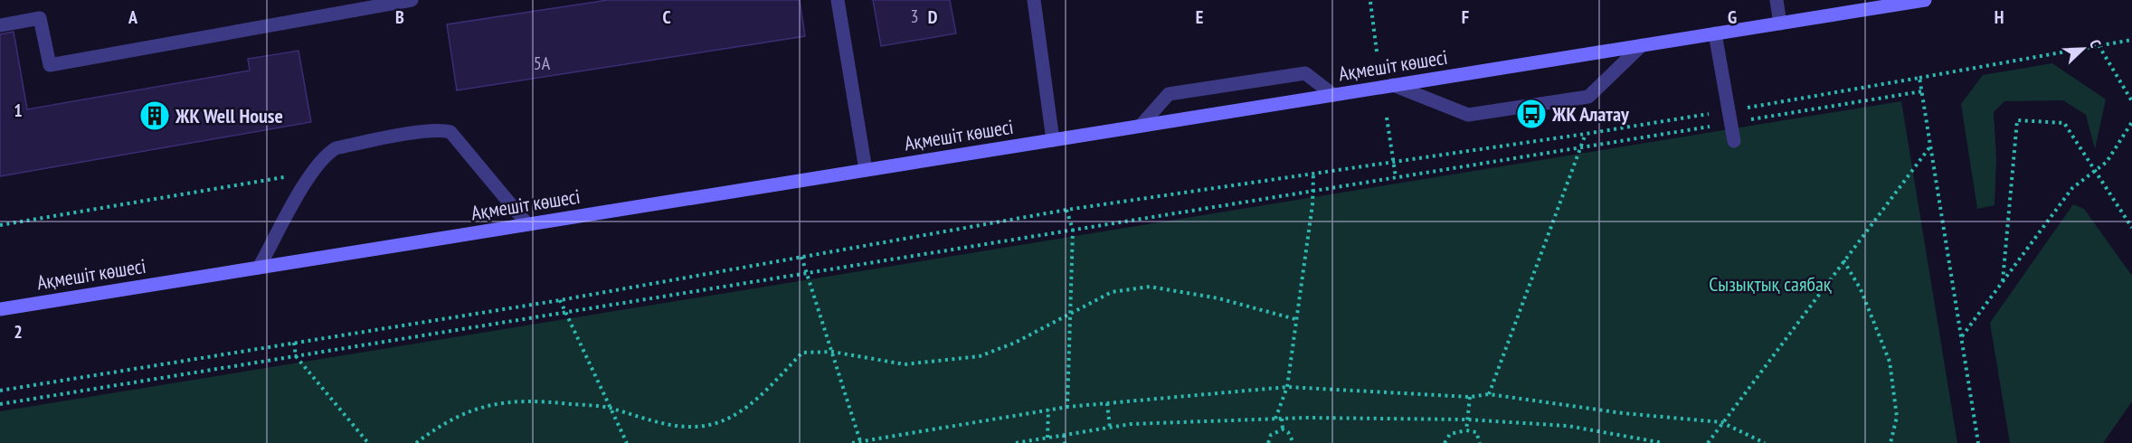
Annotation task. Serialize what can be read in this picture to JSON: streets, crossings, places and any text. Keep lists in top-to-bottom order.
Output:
{
  "streets": {
    "main road": ["Ақмешіт көшесі"]
  },
  "parks": ["Сызықтық саябақ"],
  "places": {
    "bus stop": ["ЖК Алатау"],
    "building": ["ЖК Well House"]
  },
  "house_numbers": ["3", "5А"],
  "north": "top right",
  "grid": {
    "columns": [
      "A",
      "B",
      "C",
      "D",
      "E",
      "F",
      "G",
      "H"
    ],
    "rows": ["1", "2"]
  }
}
